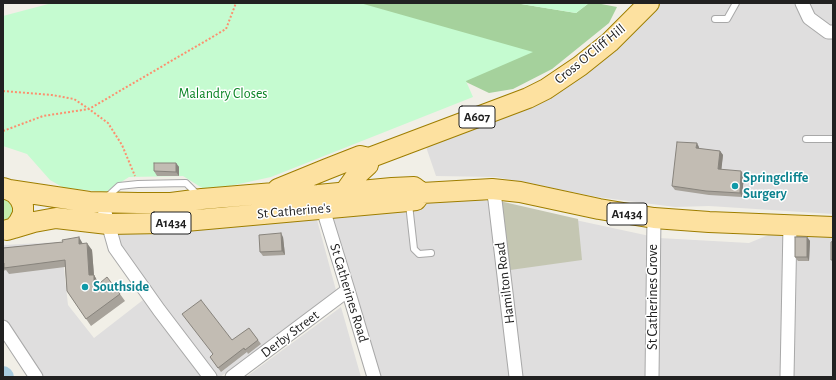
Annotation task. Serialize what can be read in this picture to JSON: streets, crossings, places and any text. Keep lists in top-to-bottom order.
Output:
{
  "streets": {
    "main road": [
      "Cross O'Cliff Hill",
      "A607",
      "St Catherine's",
      "A1434"
    ],
    "street": [
      "Hamilton Road",
      "St Catherines Road",
      "St Catherines Grove",
      "Derby Street"
    ]
  },
  "crossings": [
    ["Cross O'Cliff Hill", "St Catherine's"],
    ["St Catherine's", "A1434"],
    ["St Catherine's", "St Catherines Road"],
    ["A1434", "Hamilton Road"],
    ["A1434", "St Catherines Grove"],
    ["St Catherines Road", "Derby Street"]
  ],
  "parks": ["Malandry Closes"],
  "places": ["Springcliffe Surgery", "Southside"]
}
